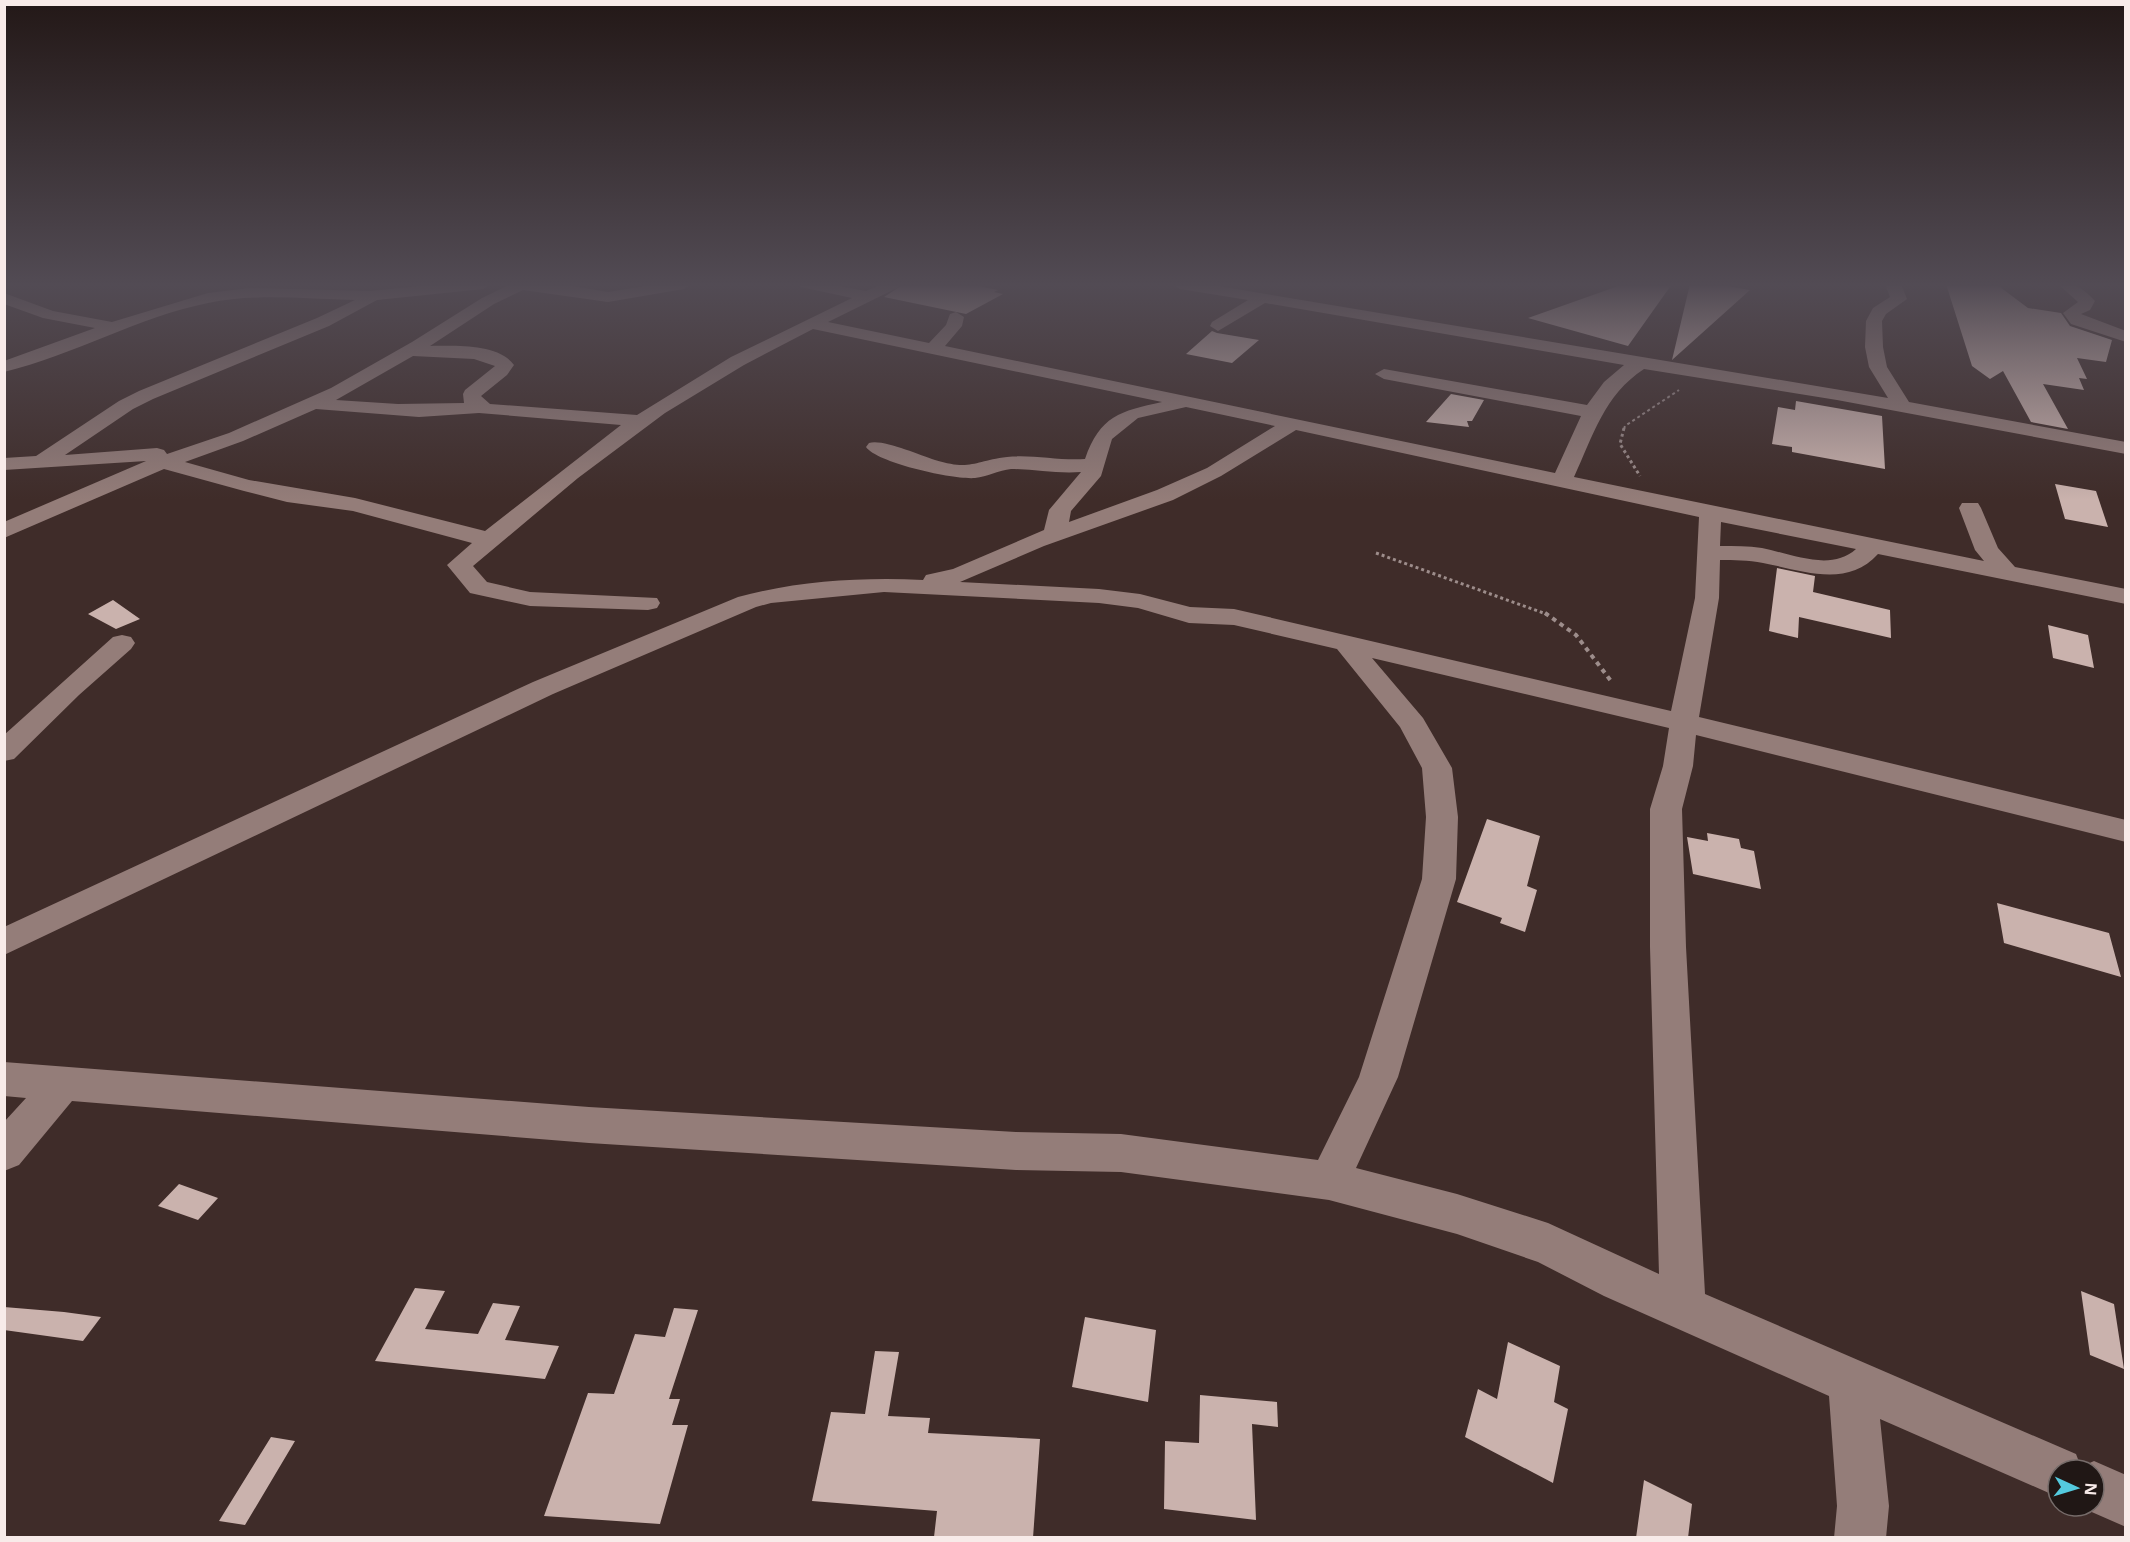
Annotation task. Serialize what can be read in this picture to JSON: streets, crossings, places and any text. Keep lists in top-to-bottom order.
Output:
{
  "north": "right"
}
